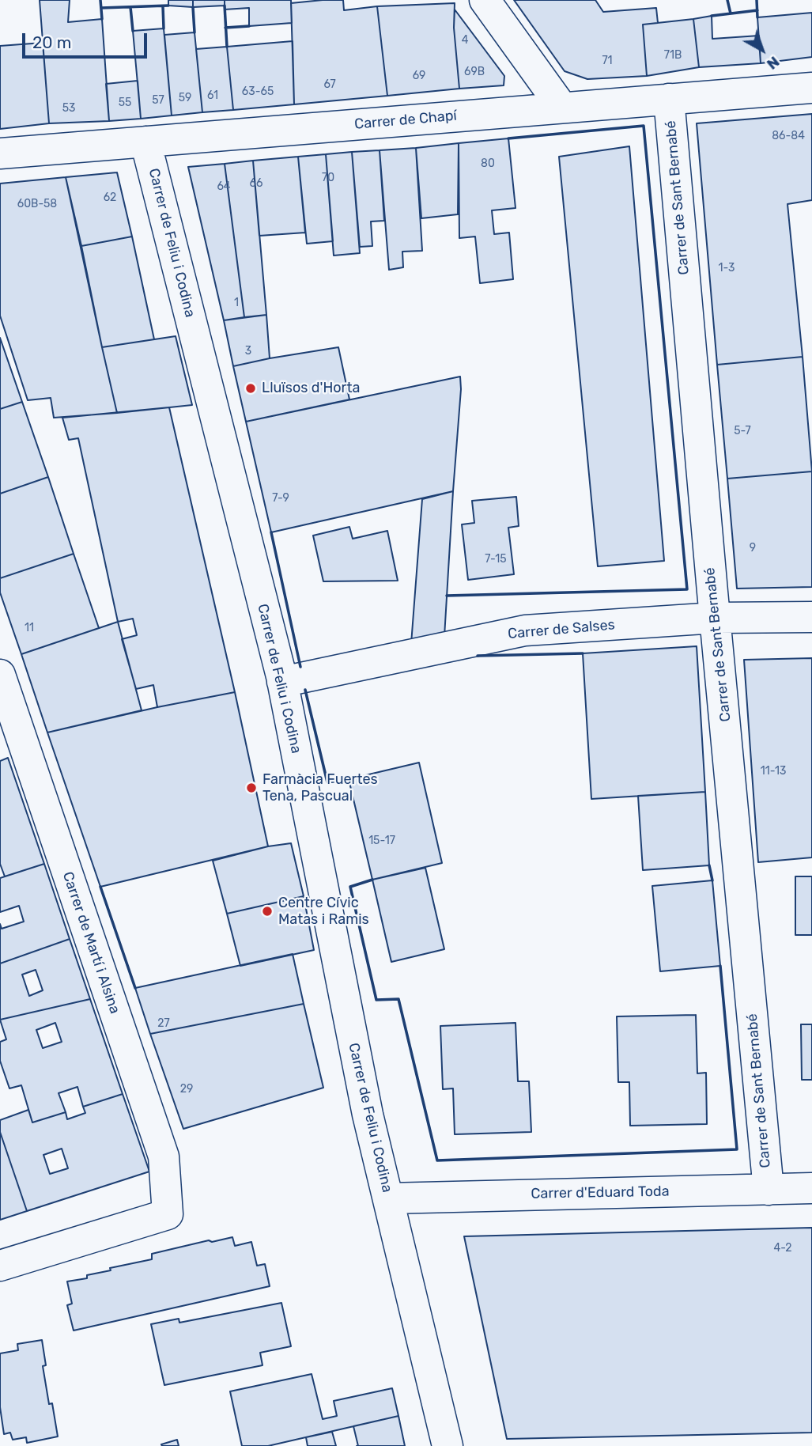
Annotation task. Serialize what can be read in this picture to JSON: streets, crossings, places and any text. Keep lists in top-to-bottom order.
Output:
{
  "streets": {
    "street": [
      "Carrer de Chapí",
      "Carrer de Sant Bernabé",
      "Carrer de Feliu i Codina",
      "Carrer de Salses",
      "Carrer de Martí i Alsina",
      "Carrer d'Eduard Toda"
    ]
  },
  "crossings": [
    ["Carrer de Chapí", "Carrer de Sant Bernabé"],
    ["Carrer de Chapí", "Carrer de Feliu i Codina"],
    ["Carrer de Sant Bernabé", "Carrer de Salses"],
    ["Carrer de Sant Bernabé", "Carrer d'Eduard Toda"],
    ["Carrer de Feliu i Codina", "Carrer de Salses"],
    ["Carrer de Feliu i Codina", "Carrer d'Eduard Toda"]
  ],
  "places": ["Lluïsos d'Horta", "Farmàcia Fuertes Tena, Pascual", "Centre Cívic Matas i Ramis"],
  "house_numbers": [
    "4",
    "71B",
    "71",
    "69B",
    "69",
    "67",
    "63-65",
    "61",
    "59",
    "57",
    "55",
    "53",
    "86-84",
    "80",
    "70",
    "66",
    "64",
    "62",
    "60B-58",
    "1-3",
    "1",
    "3",
    "5-7",
    "7-9",
    "9",
    "7-15",
    "11",
    "11-13",
    "15-17",
    "27",
    "29",
    "4-2"
  ],
  "scale_bar": "20 m",
  "north": "bottom right"
}
